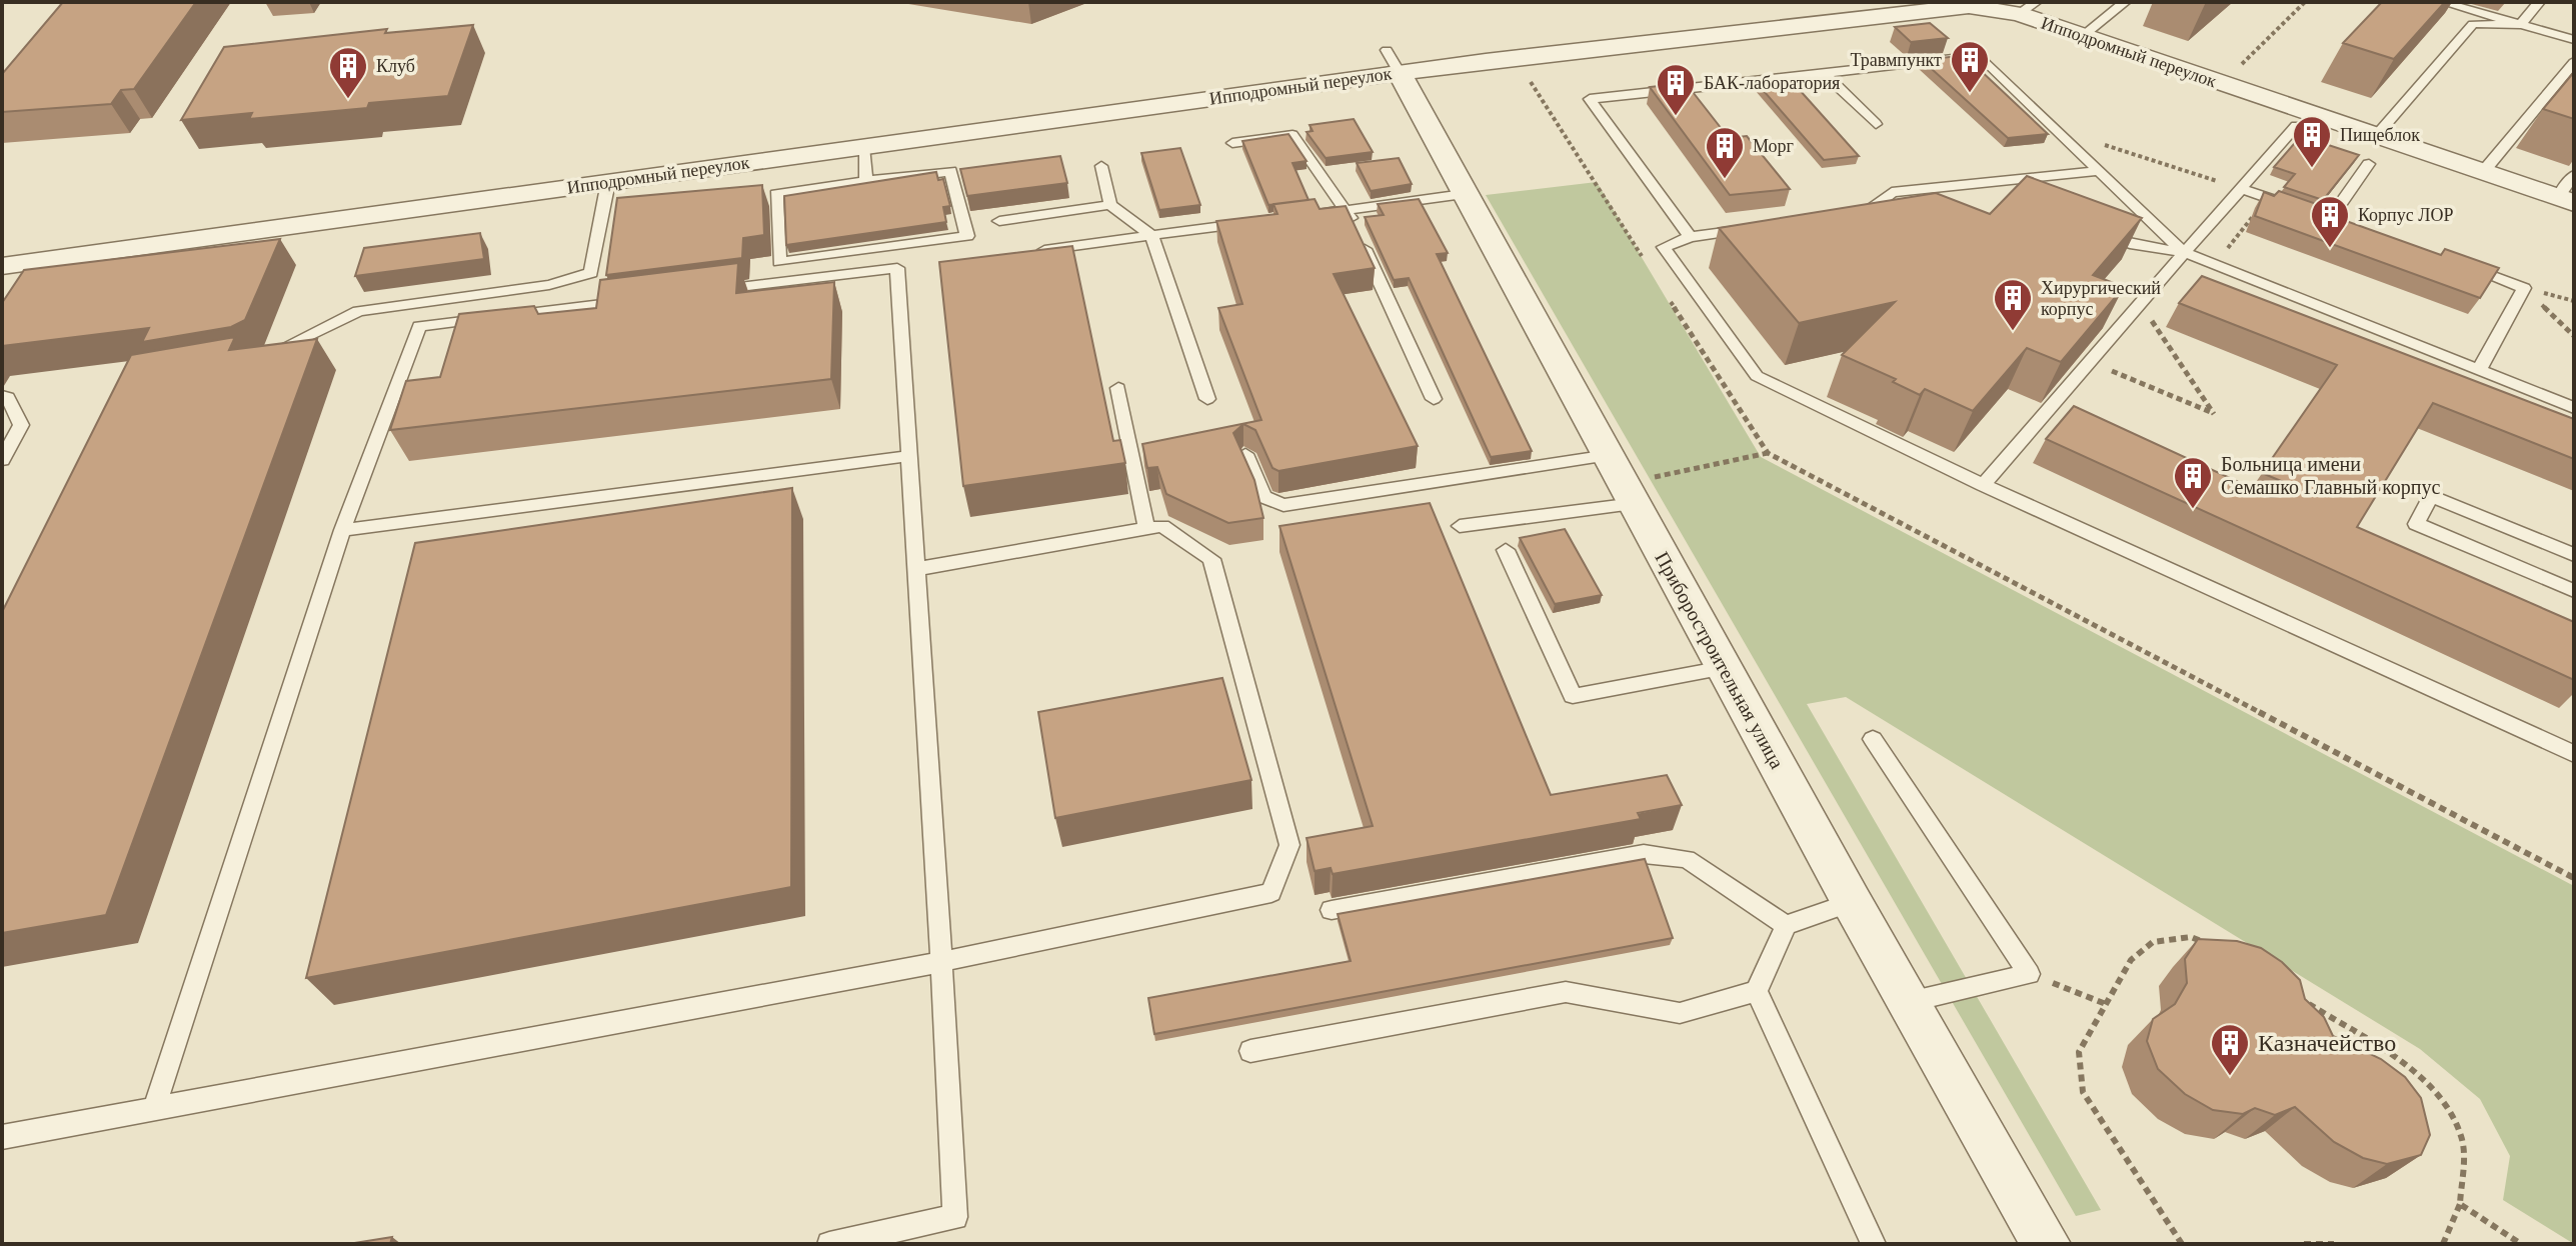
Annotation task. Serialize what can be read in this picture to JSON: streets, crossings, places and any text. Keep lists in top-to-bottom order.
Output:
{
  "streets": {
    "street": ["Ипподромный переулок", "Приборостроительная улица"]
  },
  "crossings": [
    ["Ипподромный переулок", "Приборостроительная улица"]
  ],
  "places": {
    "building": [
      "Травмпункт",
      "Клуб",
      "БАК-лаборатория",
      "Пищеблок",
      "Морг",
      "Корпус ЛОР",
      "Хирургический корпус",
      "Больница имени Семашко Главный корпус",
      "Казначейство"
    ]
  }
}
